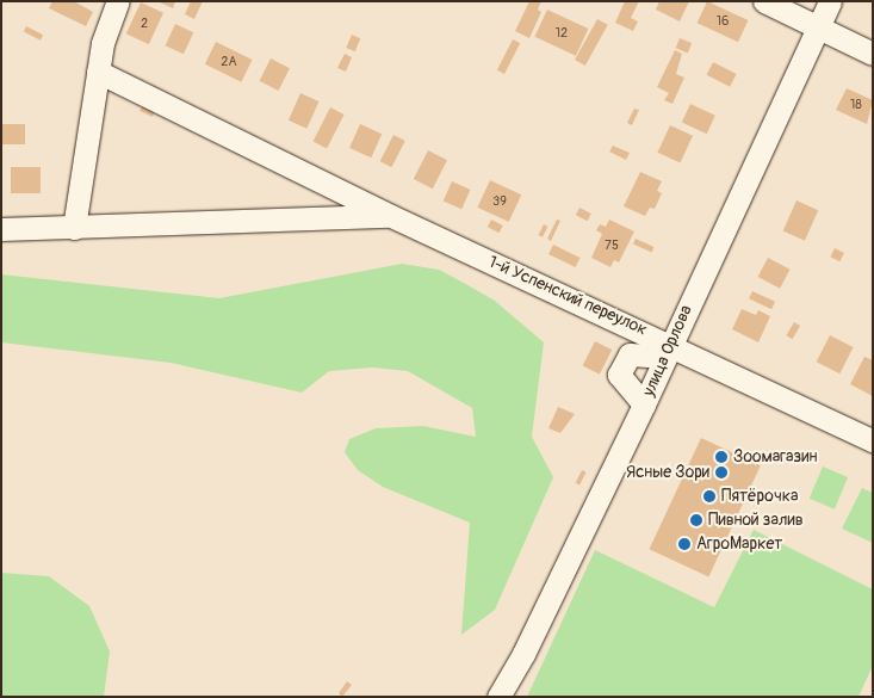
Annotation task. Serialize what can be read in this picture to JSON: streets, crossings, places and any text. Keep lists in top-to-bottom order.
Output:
{
  "streets": {
    "street": ["1-й Успенский переулок", "улица Орлова"]
  },
  "crossings": [
    ["1-й Успенский переулок", "улица Орлова"]
  ],
  "places": [
    "Зоомагазин",
    "Ясные Зори",
    "Пятёрочка",
    "Пивной залив",
    "АгроМаркет"
  ],
  "house_numbers": [
    "16",
    "2",
    "12",
    "2А",
    "18",
    "39",
    "75"
  ]
}
